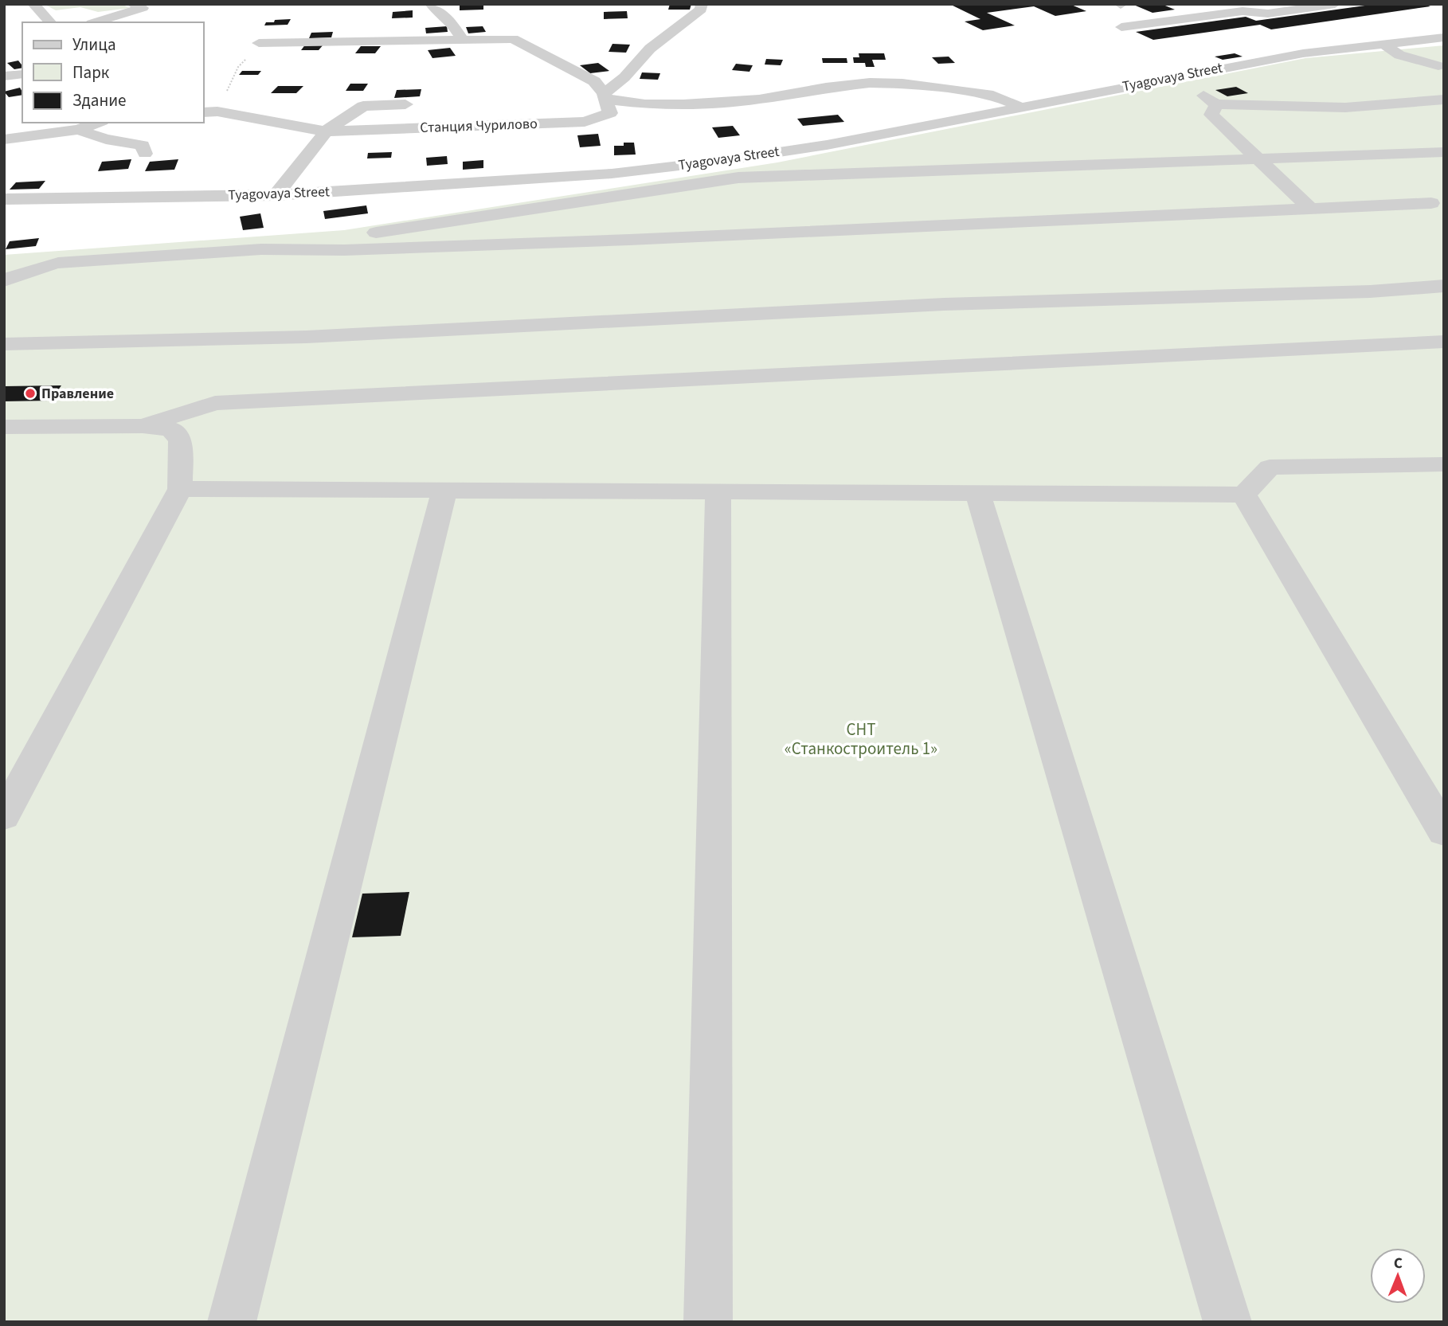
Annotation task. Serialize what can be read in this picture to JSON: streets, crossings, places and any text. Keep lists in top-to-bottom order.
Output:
{
  "streets": {
    "street": ["Tyagovaya Street", "Станция Чурилово"]
  },
  "crossings": [
    ["Tyagovaya Street", "Станция Чурилово"]
  ],
  "parks": ["СНТ «Станкостроитель 1»"],
  "places": ["Правление"],
  "legend": ["Улица", "Парк", "Здание"],
  "north": "top"
}
